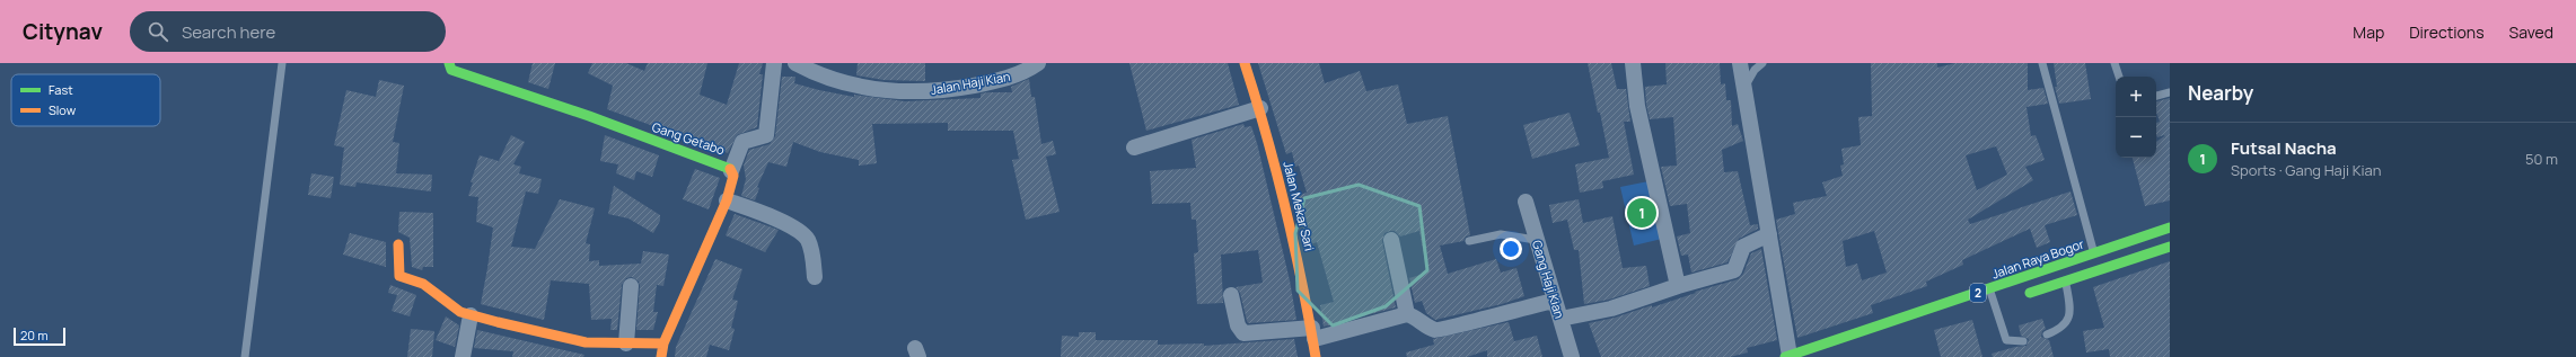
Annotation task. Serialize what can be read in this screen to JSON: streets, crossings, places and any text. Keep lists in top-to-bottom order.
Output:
{
  "streets": {
    "main road": [
      "Gang Getabo",
      "Jalan Mekar Sari",
      "Jalan Raya Bogor",
      "2"
    ],
    "street": ["Jalan Haji Kian", "Gang Haji Kian"]
  },
  "legend": ["Fast", "Slow"],
  "scale_bar": "20 m",
  "page": {
    "header": "Citynav",
    "search": "Search here",
    "nav": ["Map", "Directions", "Saved"],
    "heading": "Nearby",
    "map_buttons": ["+", "−"],
    "list": [
      {
        "mark": "1",
        "name": "Futsal Nacha",
        "note": "Sports · Gang Haji Kian",
        "value": "50 m"
      }
    ],
    "pins": "1",
    "scale": "20 m"
  }
}
